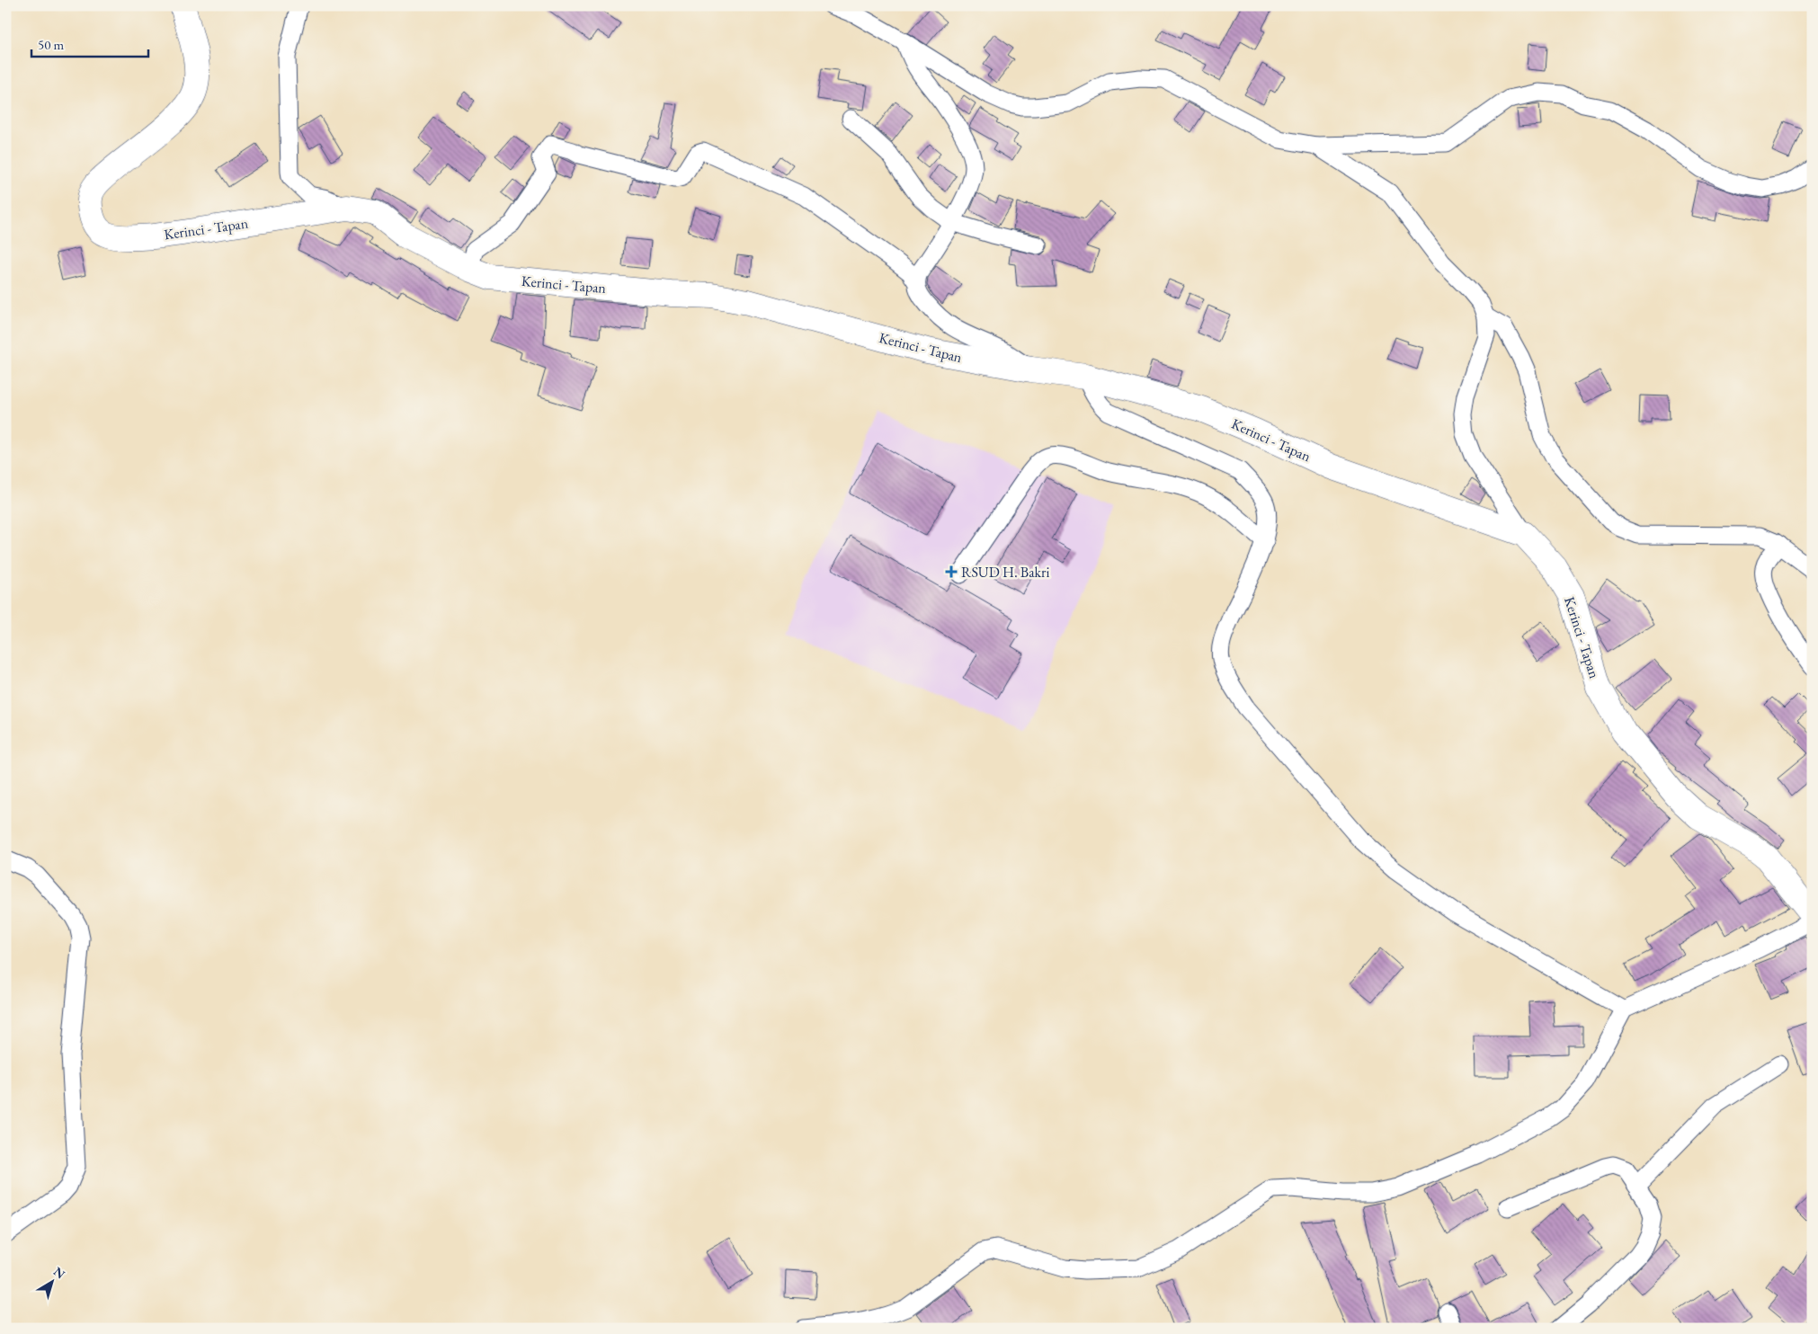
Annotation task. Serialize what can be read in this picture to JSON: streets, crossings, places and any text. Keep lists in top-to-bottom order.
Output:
{
  "streets": {
    "highway": ["Kerinci - Tapan"]
  },
  "places": {
    "health": ["RSUD H. Bakri"]
  },
  "scale_bar": "50 m",
  "north": "top right"
}
